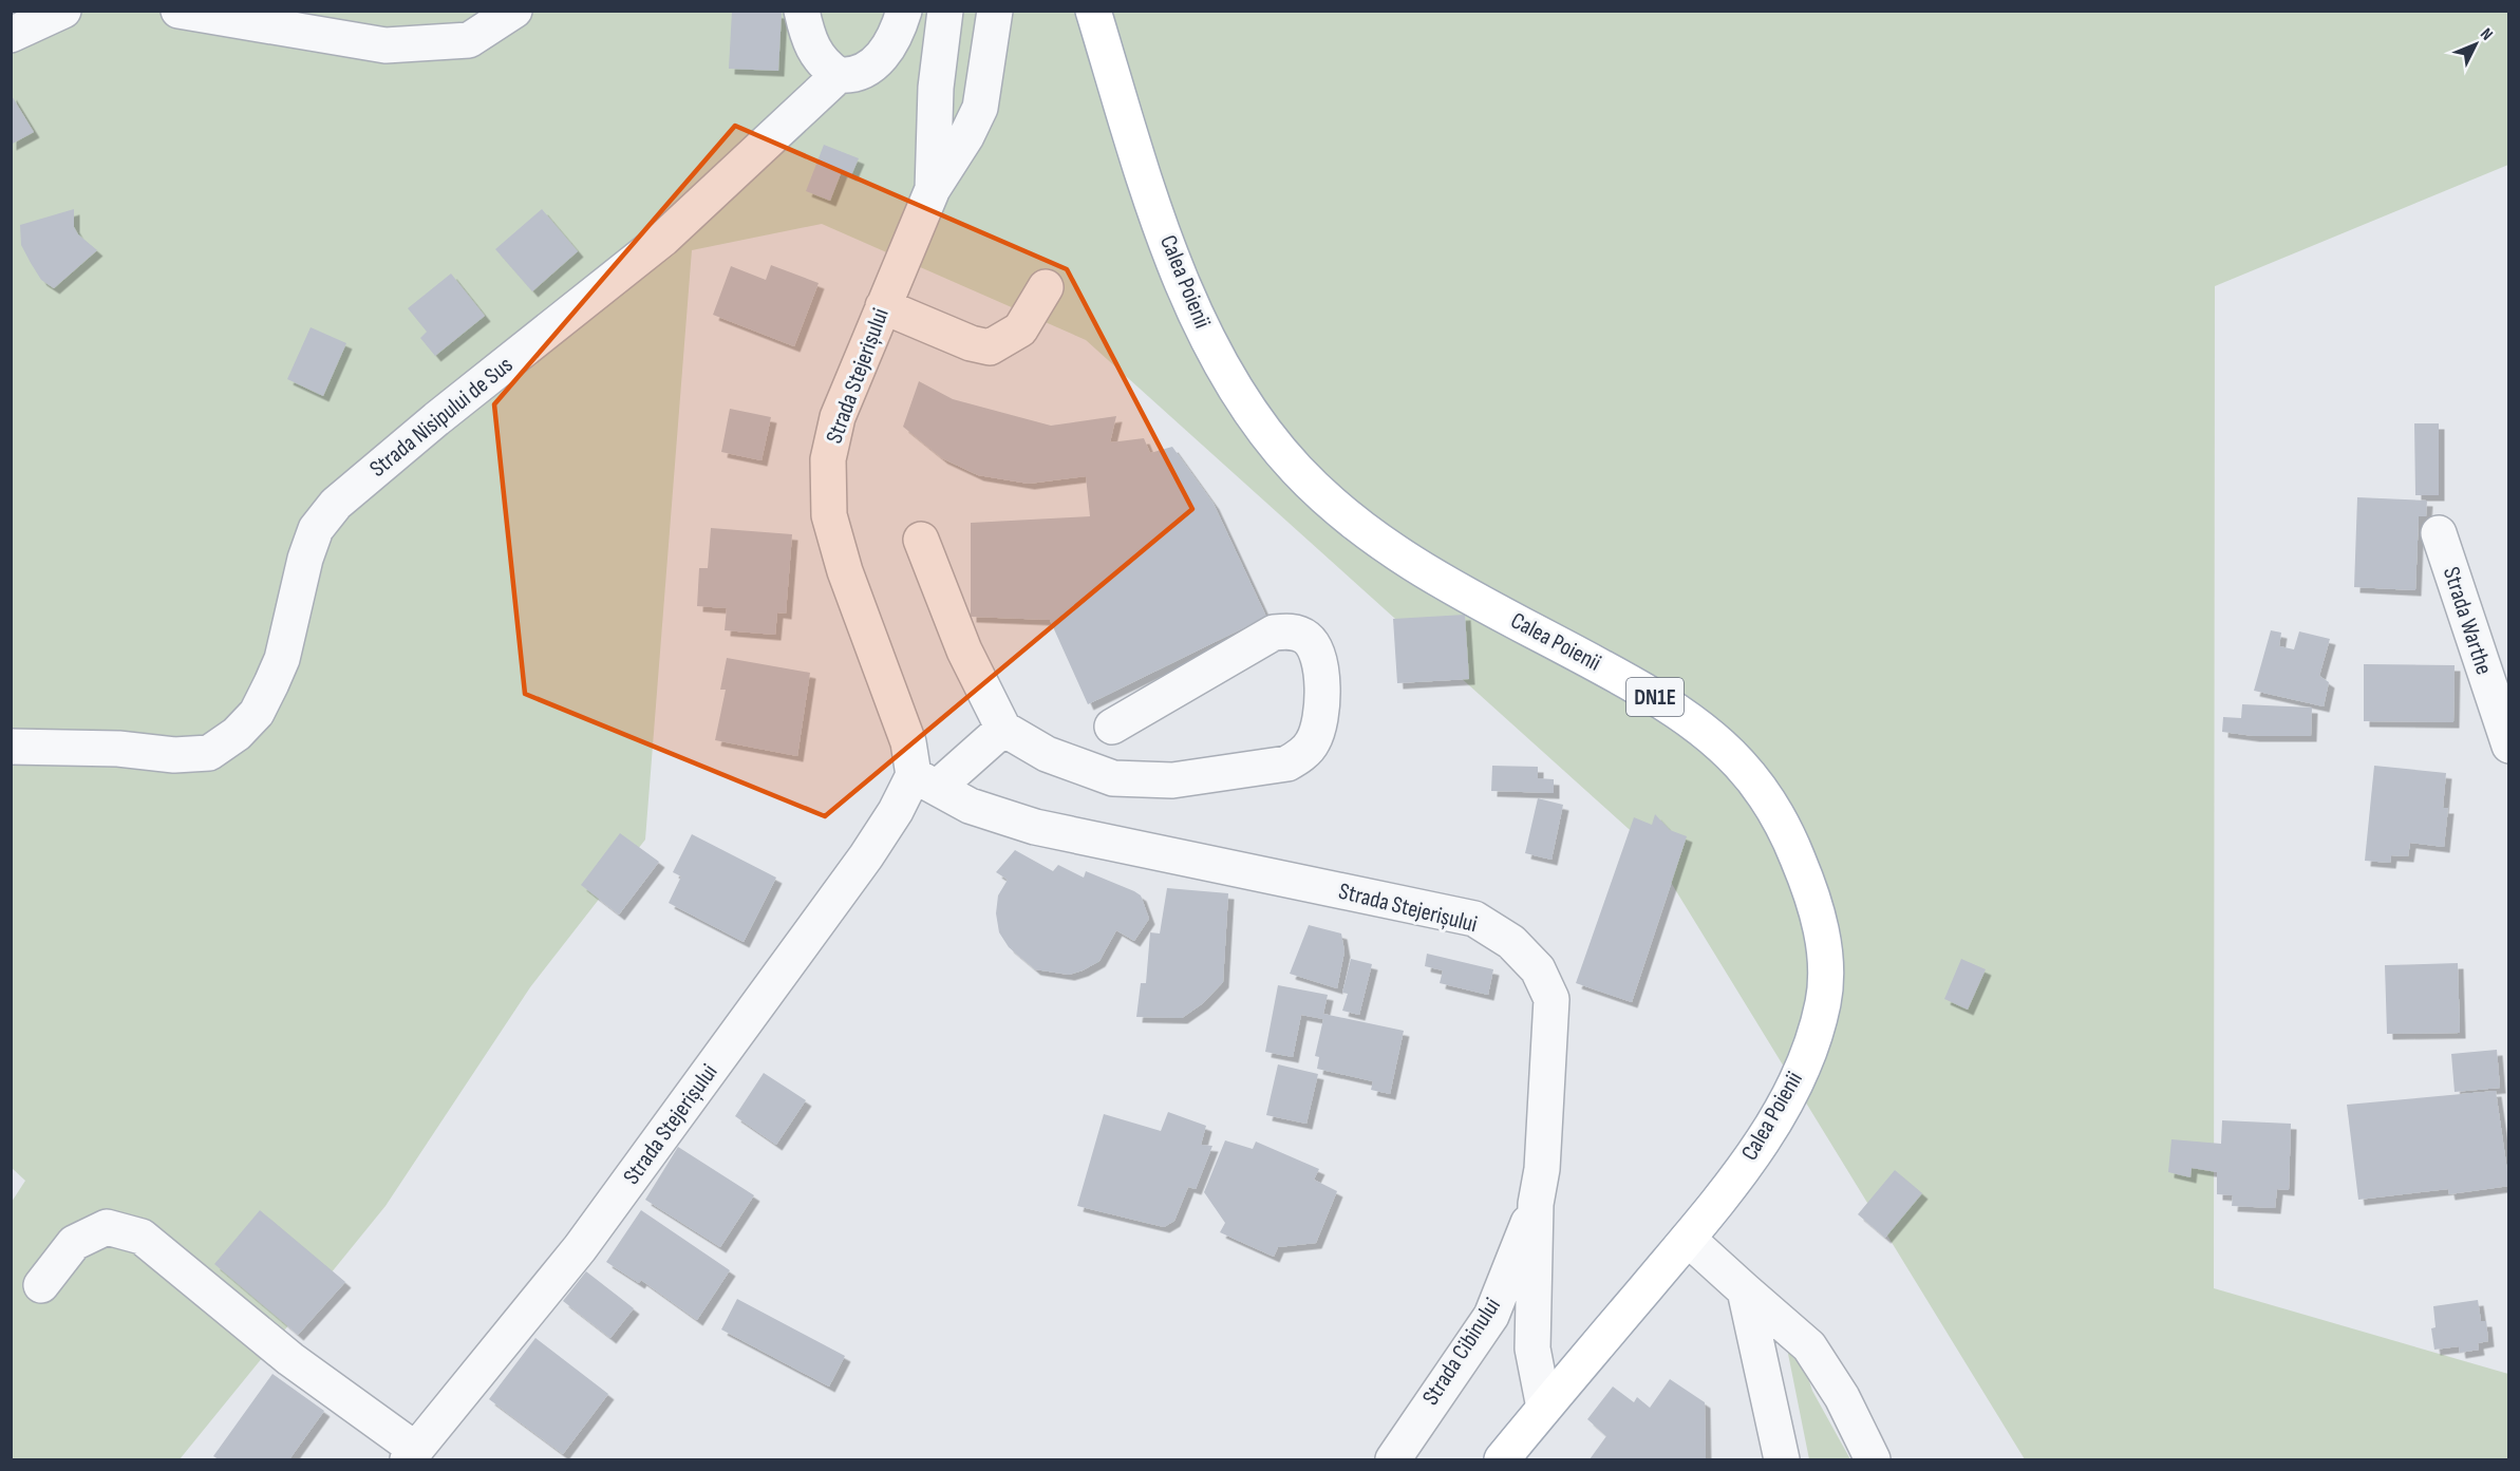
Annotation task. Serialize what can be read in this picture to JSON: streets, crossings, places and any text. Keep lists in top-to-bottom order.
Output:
{
  "streets": {
    "main road": ["Calea Poienii", "DN1E"],
    "street": [
      "Strada Stejerișului",
      "Strada Nisipului de Sus",
      "Strada Warthe",
      "Strada Cibinului"
    ]
  },
  "crossings": [
    ["Calea Poienii", "Strada Stejerișului"],
    ["Strada Stejerișului", "Strada Cibinului"]
  ],
  "north": "top right"
}
